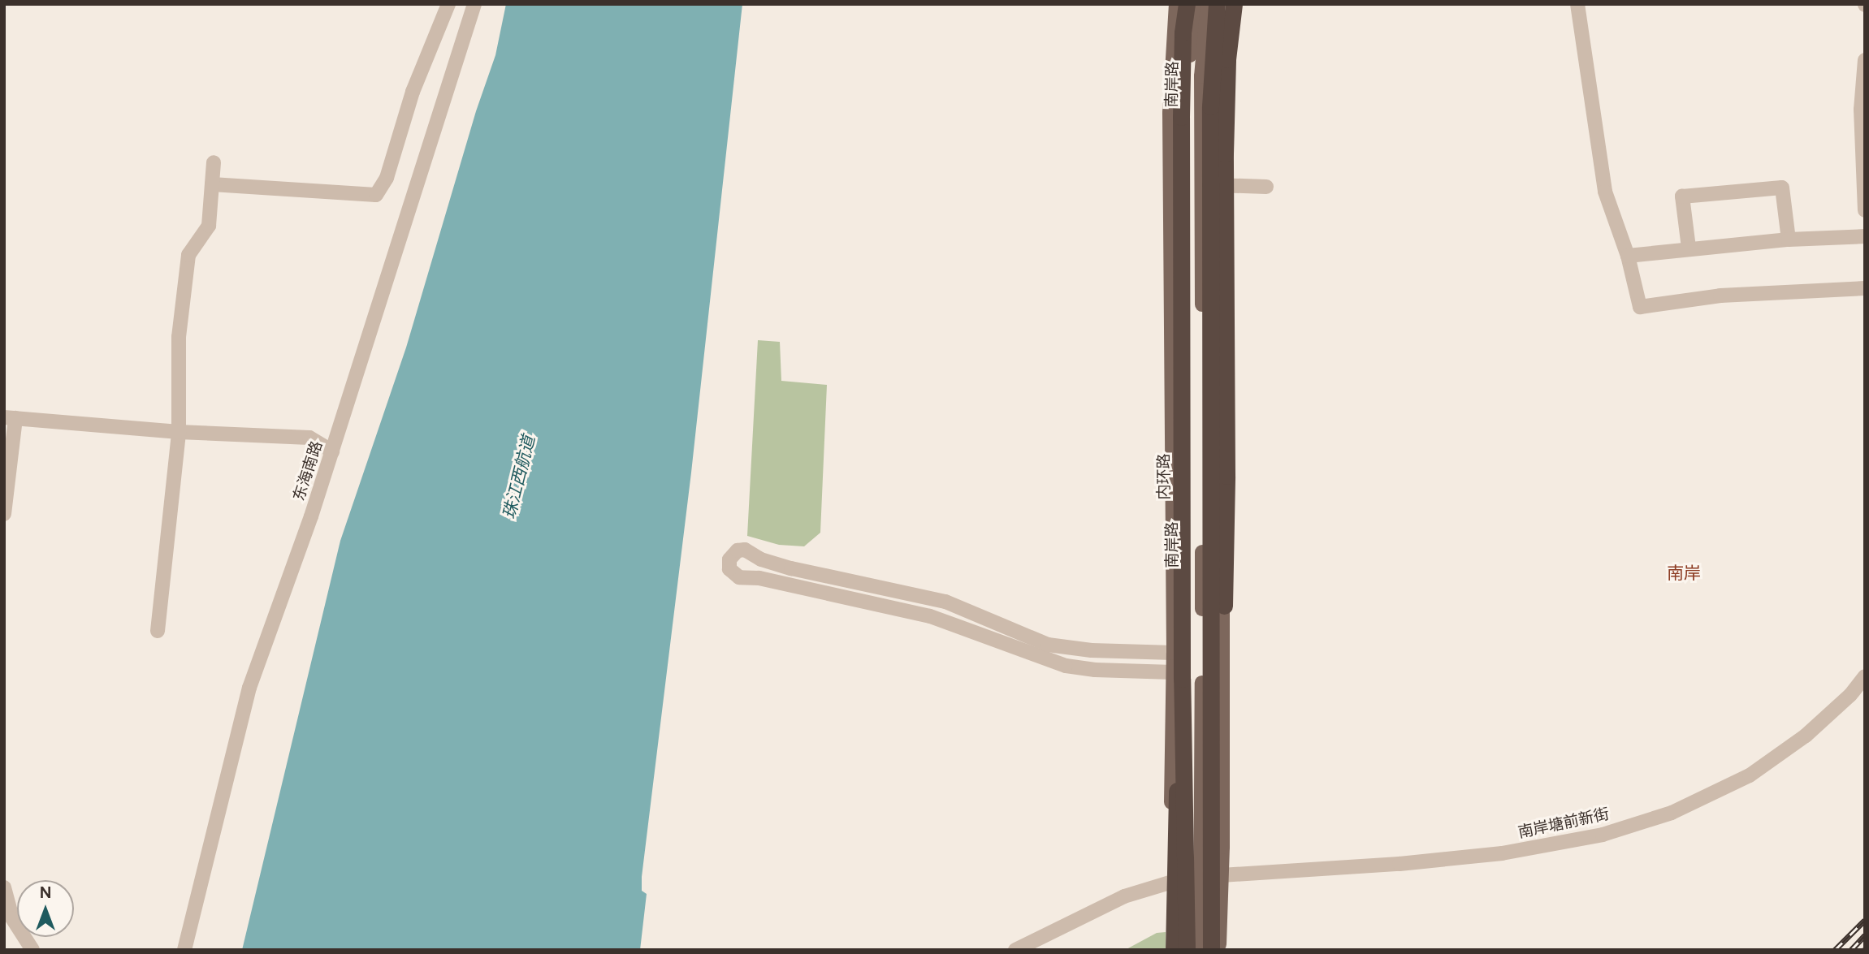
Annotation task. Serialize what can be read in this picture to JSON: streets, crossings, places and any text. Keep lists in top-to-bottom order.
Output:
{
  "streets": {
    "highway": ["内环路"],
    "main road": ["南岸路"],
    "street": ["东海南路", "南岸塘前新街"]
  },
  "crossings": [
    ["南岸路", "内环路"]
  ],
  "districts": ["南岸"],
  "water": ["珠江西航道"],
  "north": "top"
}
